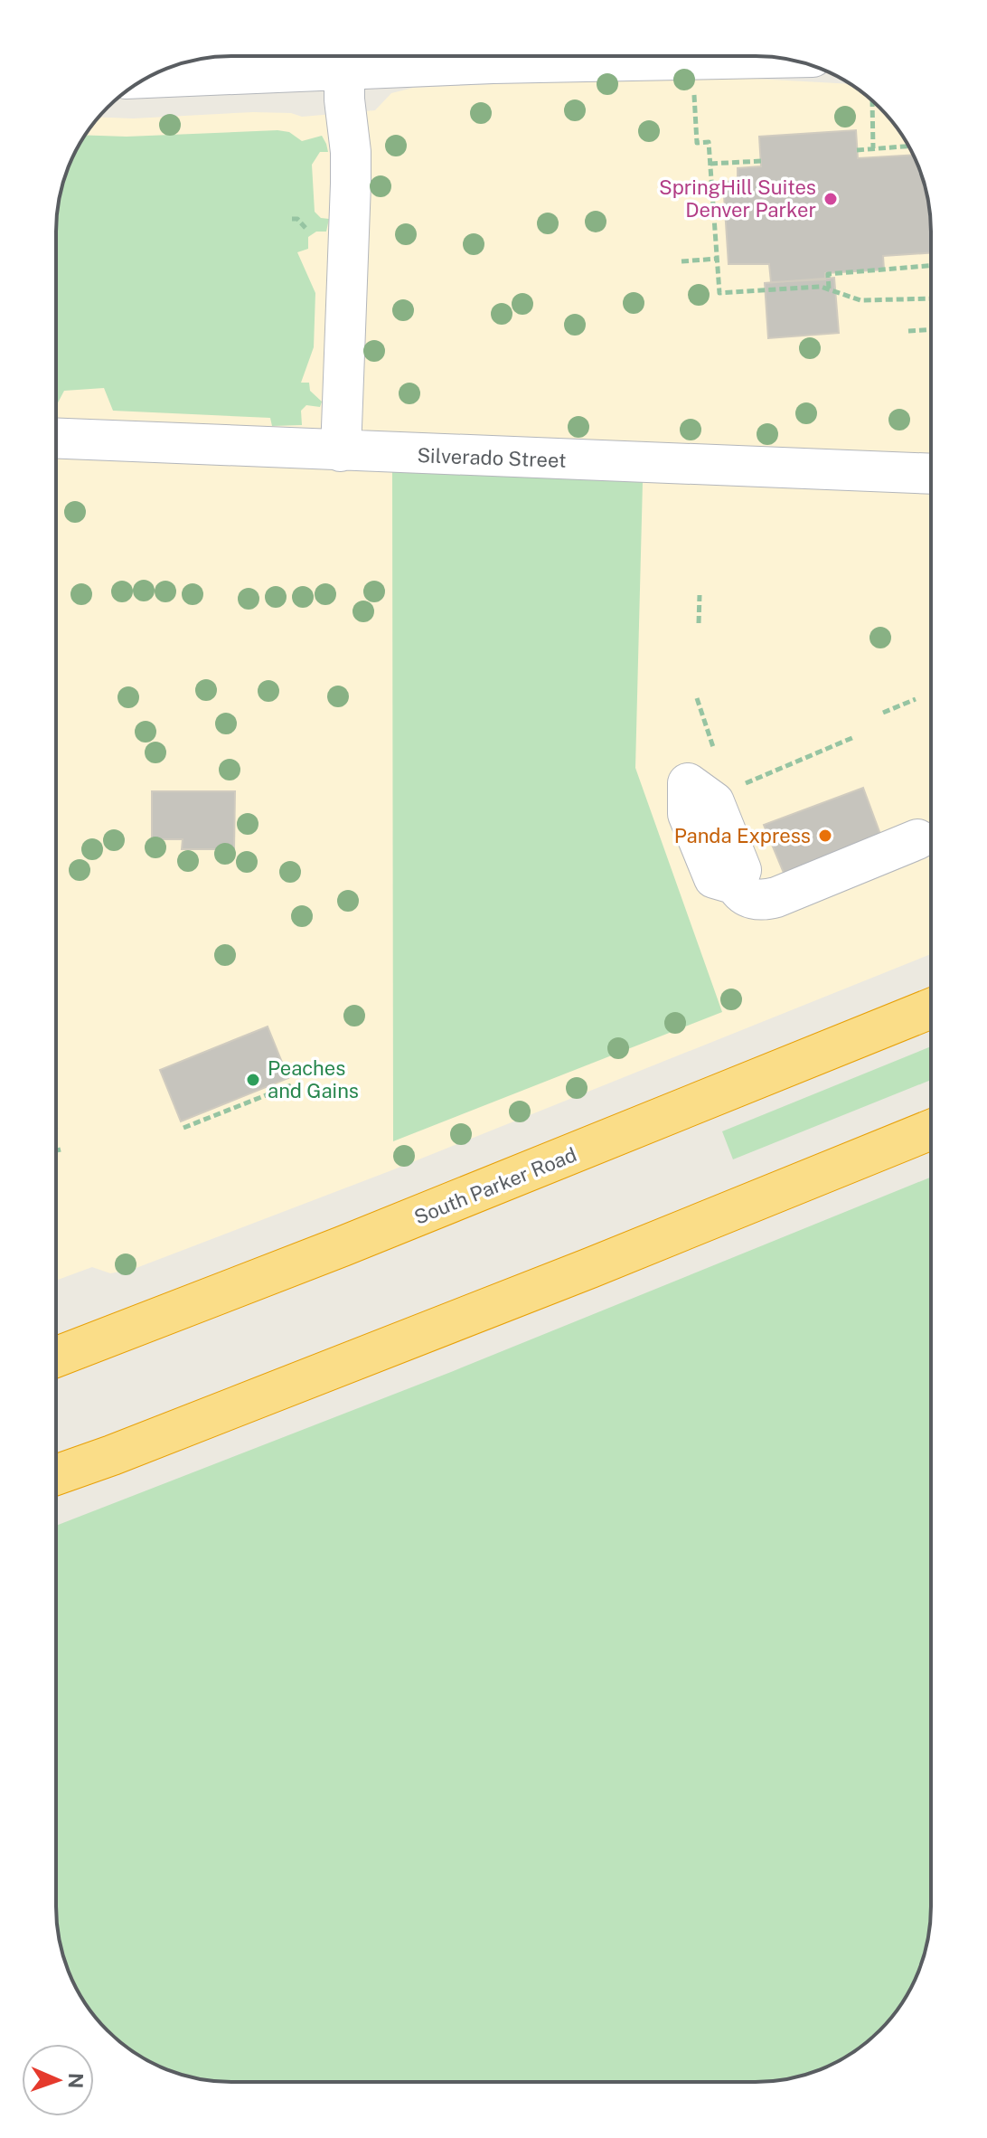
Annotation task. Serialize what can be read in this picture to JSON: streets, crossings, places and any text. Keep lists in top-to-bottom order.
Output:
{
  "streets": {
    "highway": ["South Parker Road"],
    "street": ["Silverado Street"]
  },
  "places": ["SpringHill Suites Denver Parker", "Panda Express", "Peaches and Gains"],
  "north": "right"
}
